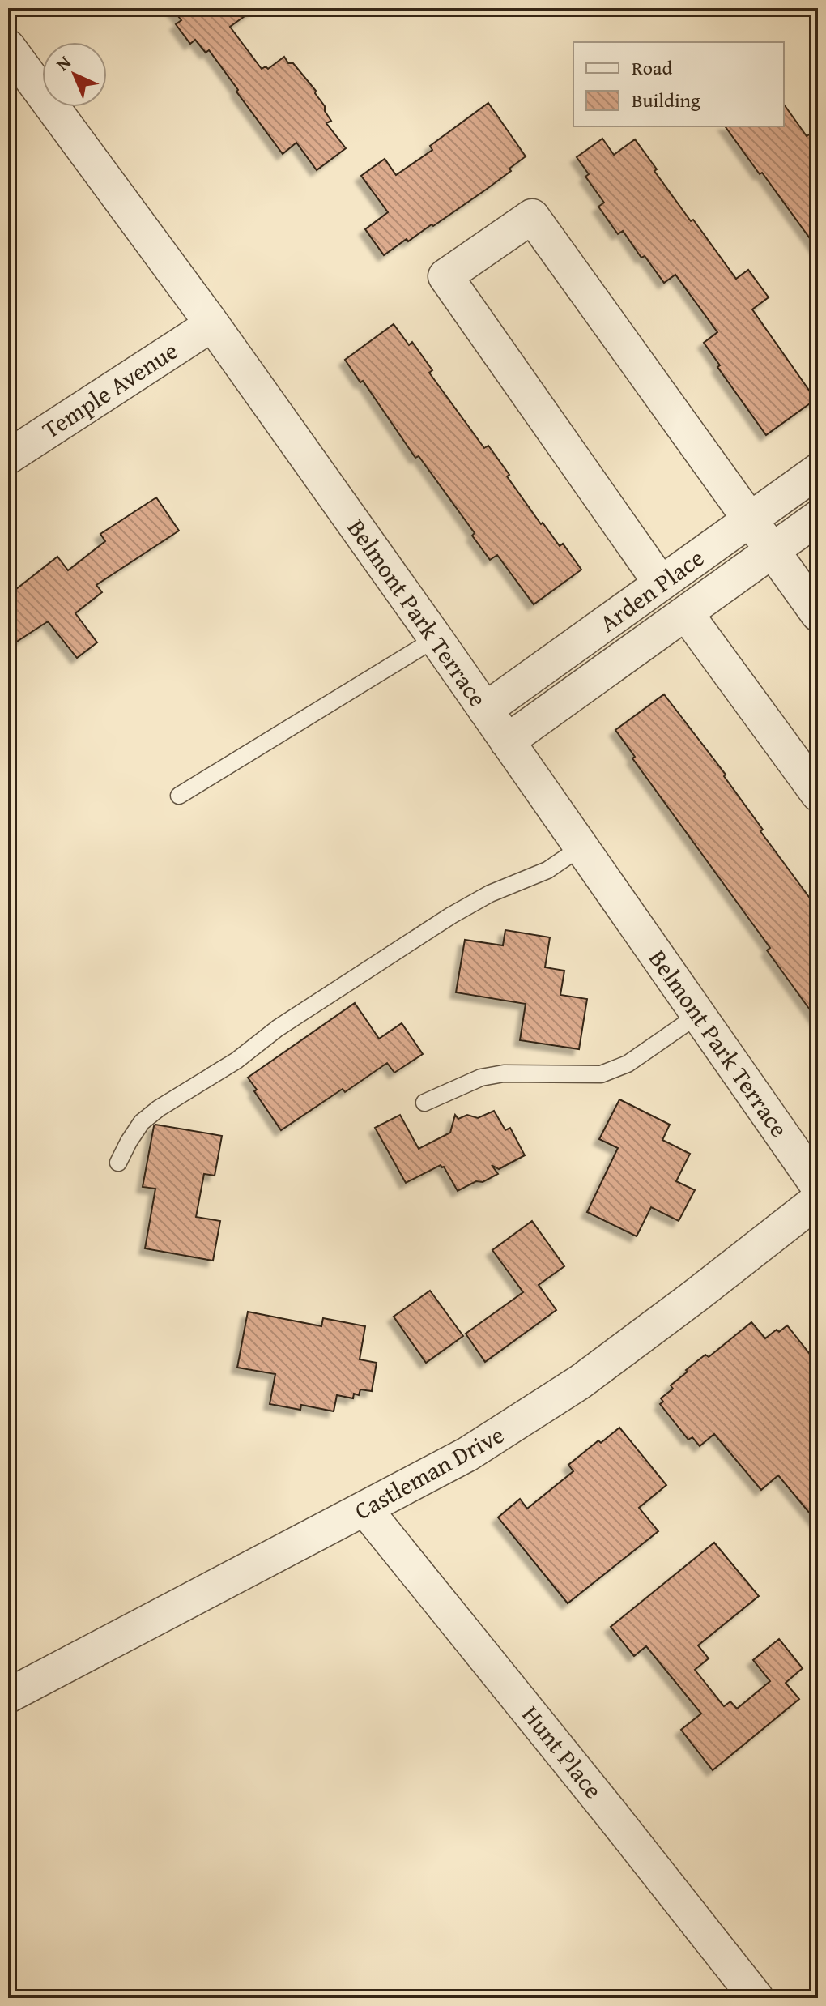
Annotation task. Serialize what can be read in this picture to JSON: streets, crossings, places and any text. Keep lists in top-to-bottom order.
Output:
{
  "streets": {
    "street": [
      "Temple Avenue",
      "Arden Place",
      "Belmont Park Terrace",
      "Castleman Drive",
      "Hunt Place"
    ]
  },
  "crossings": [
    ["Temple Avenue", "Belmont Park Terrace"],
    ["Arden Place", "Belmont Park Terrace"],
    ["Castleman Drive", "Hunt Place"]
  ],
  "legend": ["Road", "Building"],
  "north": "top left"
}
